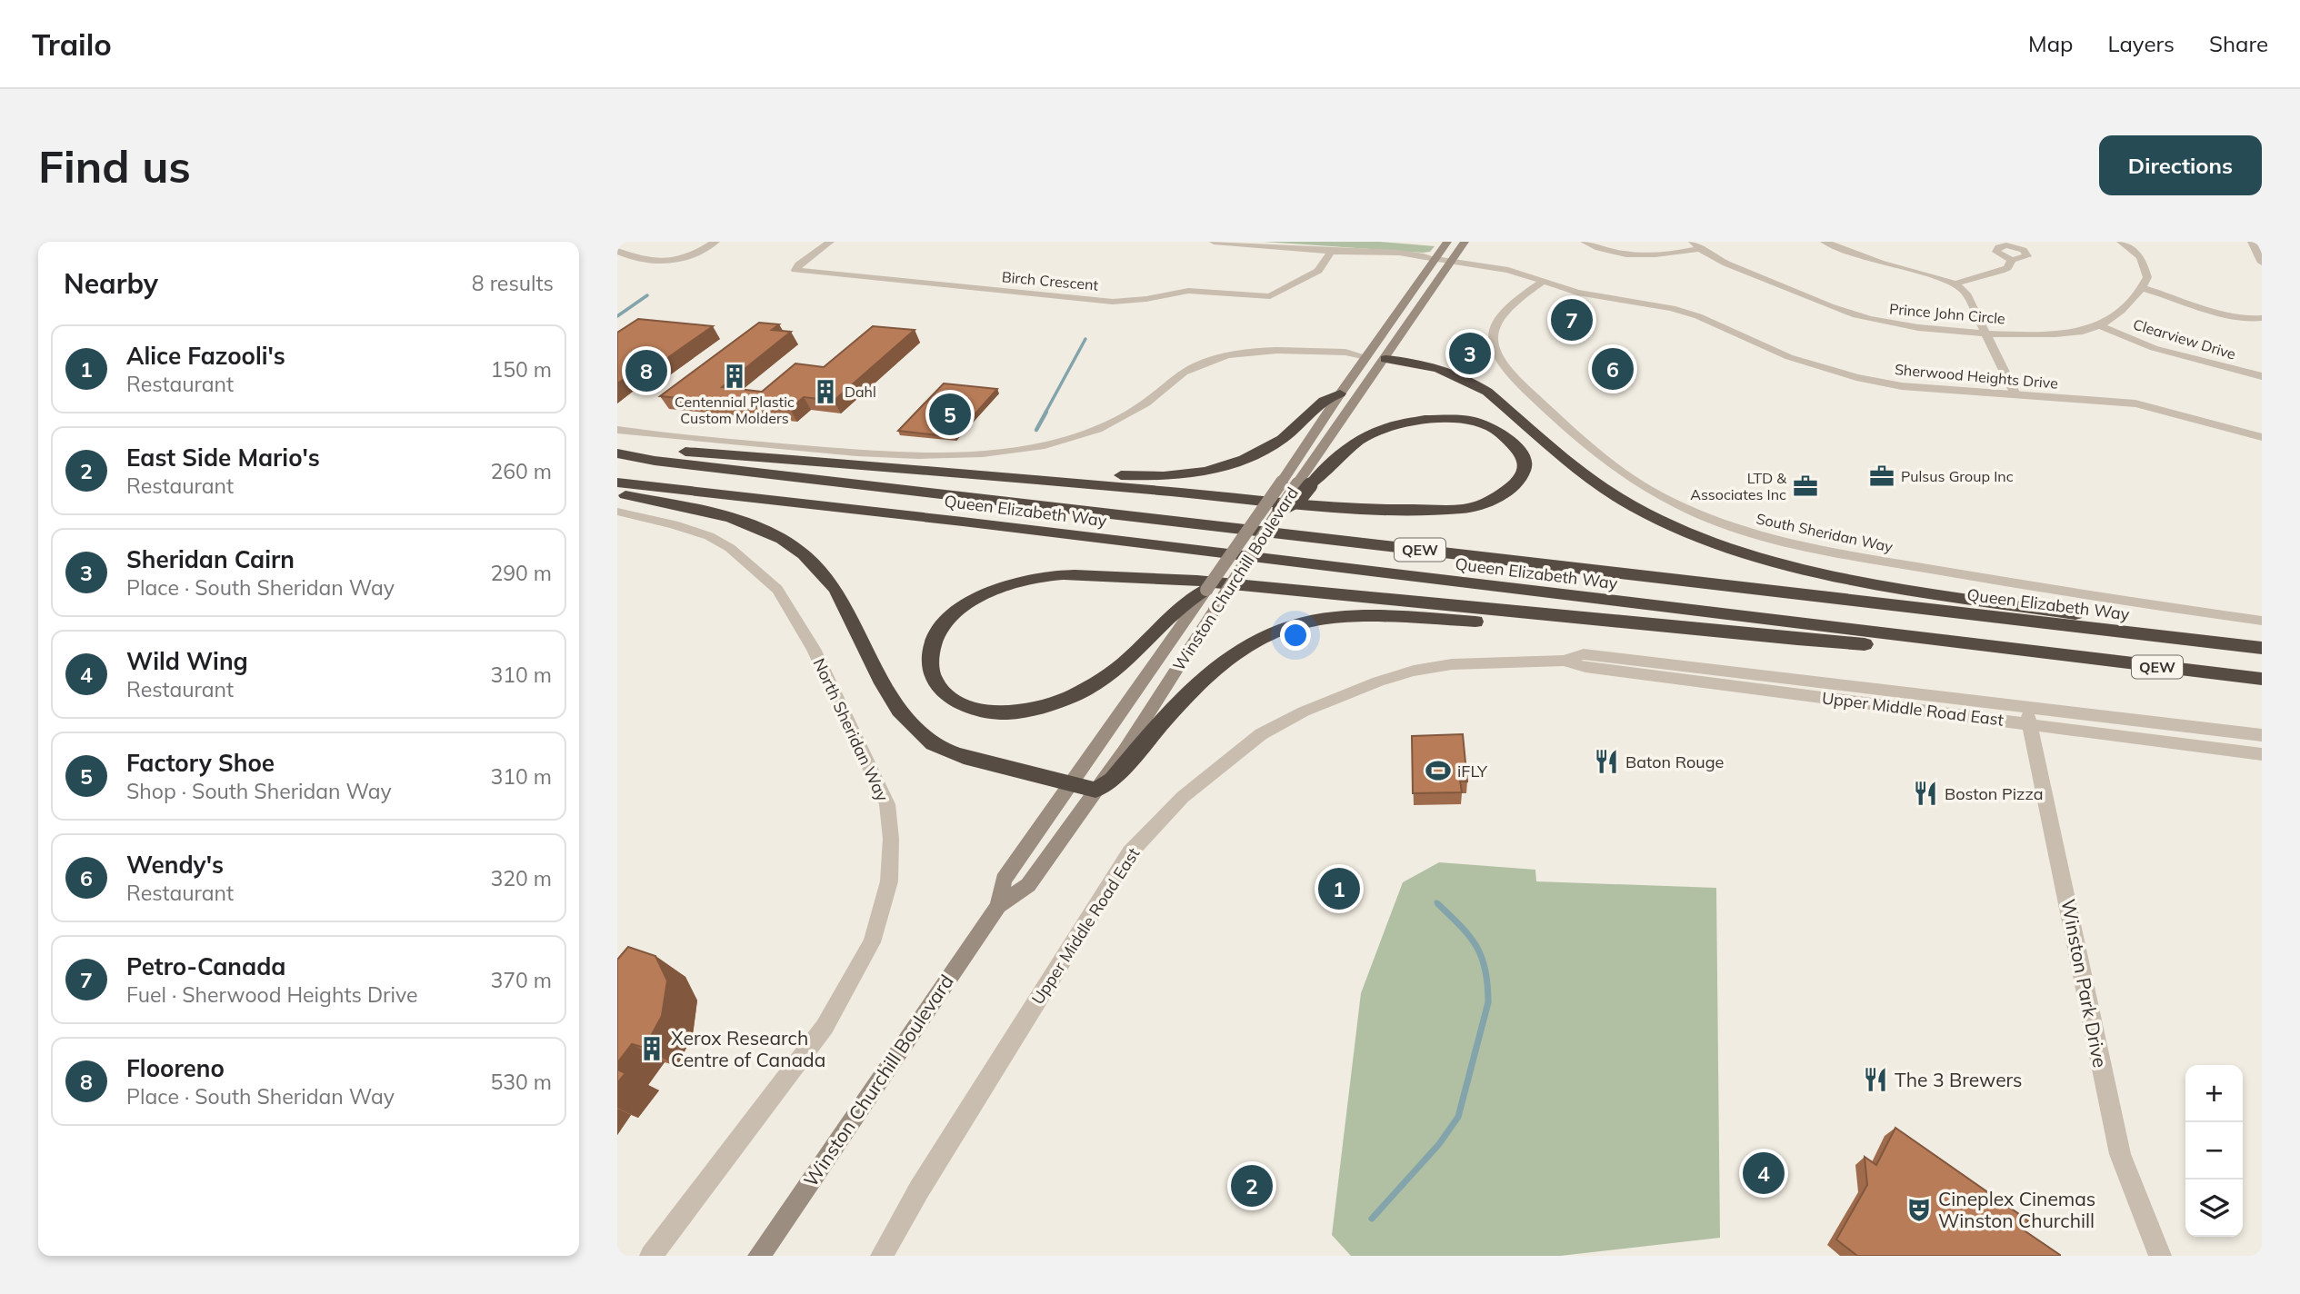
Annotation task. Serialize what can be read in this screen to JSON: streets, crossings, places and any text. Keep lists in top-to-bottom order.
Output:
{
  "streets": {
    "highway": ["Queen Elizabeth Way", "QEW"],
    "main road": ["Winston Churchill Boulevard"],
    "street": [
      "Birch Crescent",
      "Prince John Circle",
      "Clearview Drive",
      "Sherwood Heights Drive",
      "South Sheridan Way",
      "Upper Middle Road East",
      "North Sheridan Way",
      "Winston Park Drive"
    ]
  },
  "crossings": [
    ["Birch Crescent", "Sherwood Heights Drive"],
    ["Prince John Circle", "Clearview Drive"],
    ["Sherwood Heights Drive", "South Sheridan Way"],
    ["Sherwood Heights Drive", "Winston Churchill Boulevard"],
    ["Upper Middle Road East", "Winston Park Drive"]
  ],
  "places": {
    "building": ["Centennial Plastic Custom Molders", "Dahl", "Xerox Research Centre of Canada"],
    "office": ["Pulsus Group Inc", "LTD & Associates Inc"],
    "restaurant": ["Baton Rouge", "Boston Pizza", "The 3 Brewers"],
    "sports": ["iFLY"],
    "theatre": ["Cineplex Cinemas Winston Churchill"]
  },
  "page": {
    "header": "Trailo",
    "nav": ["Map", "Layers", "Share"],
    "buttons": "Directions",
    "title": "Find us",
    "heading": ["Nearby", "8 results"],
    "pins": [
      "7",
      "3",
      "6",
      "8",
      "5",
      "1",
      "4",
      "2"
    ],
    "list": [
      {
        "mark": "1",
        "name": "Alice Fazooli's",
        "note": "Restaurant",
        "value": "150 m"
      },
      {
        "mark": "2",
        "name": "East Side Mario's",
        "note": "Restaurant",
        "value": "260 m"
      },
      {
        "mark": "3",
        "name": "Sheridan Cairn",
        "note": "Place · South Sheridan Way",
        "value": "290 m"
      },
      {
        "mark": "4",
        "name": "Wild Wing",
        "note": "Restaurant",
        "value": "310 m"
      },
      {
        "mark": "5",
        "name": "Factory Shoe",
        "note": "Shop · South Sheridan Way",
        "value": "310 m"
      },
      {
        "mark": "6",
        "name": "Wendy's",
        "note": "Restaurant",
        "value": "320 m"
      },
      {
        "mark": "7",
        "name": "Petro-Canada",
        "note": "Fuel · Sherwood Heights Drive",
        "value": "370 m"
      },
      {
        "mark": "8",
        "name": "Flooreno",
        "note": "Place · South Sheridan Way",
        "value": "530 m"
      }
    ],
    "map_buttons": ["+", "−"]
  }
}
